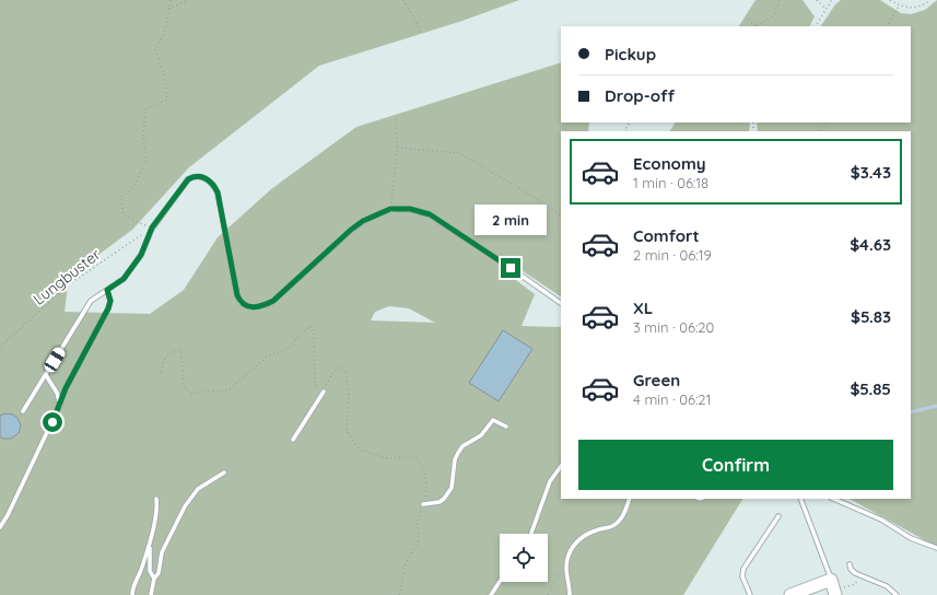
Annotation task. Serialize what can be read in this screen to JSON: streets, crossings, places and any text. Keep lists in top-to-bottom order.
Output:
{
  "streets": {
    "path": ["Lungbuster"]
  },
  "page": {
    "banner": ["Pickup", "Drop-off"],
    "list": [
      {
        "name": "Economy",
        "note": "1 min · 06:18",
        "value": "$3.43"
      },
      {
        "name": "Comfort",
        "note": "2 min · 06:19",
        "value": "$4.63"
      },
      {
        "name": "XL",
        "note": "3 min · 06:20",
        "value": "$5.83"
      },
      {
        "name": "Green",
        "note": "4 min · 06:21",
        "value": "$5.85"
      }
    ],
    "bubble": "2 min",
    "buttons": "Confirm"
  }
}
